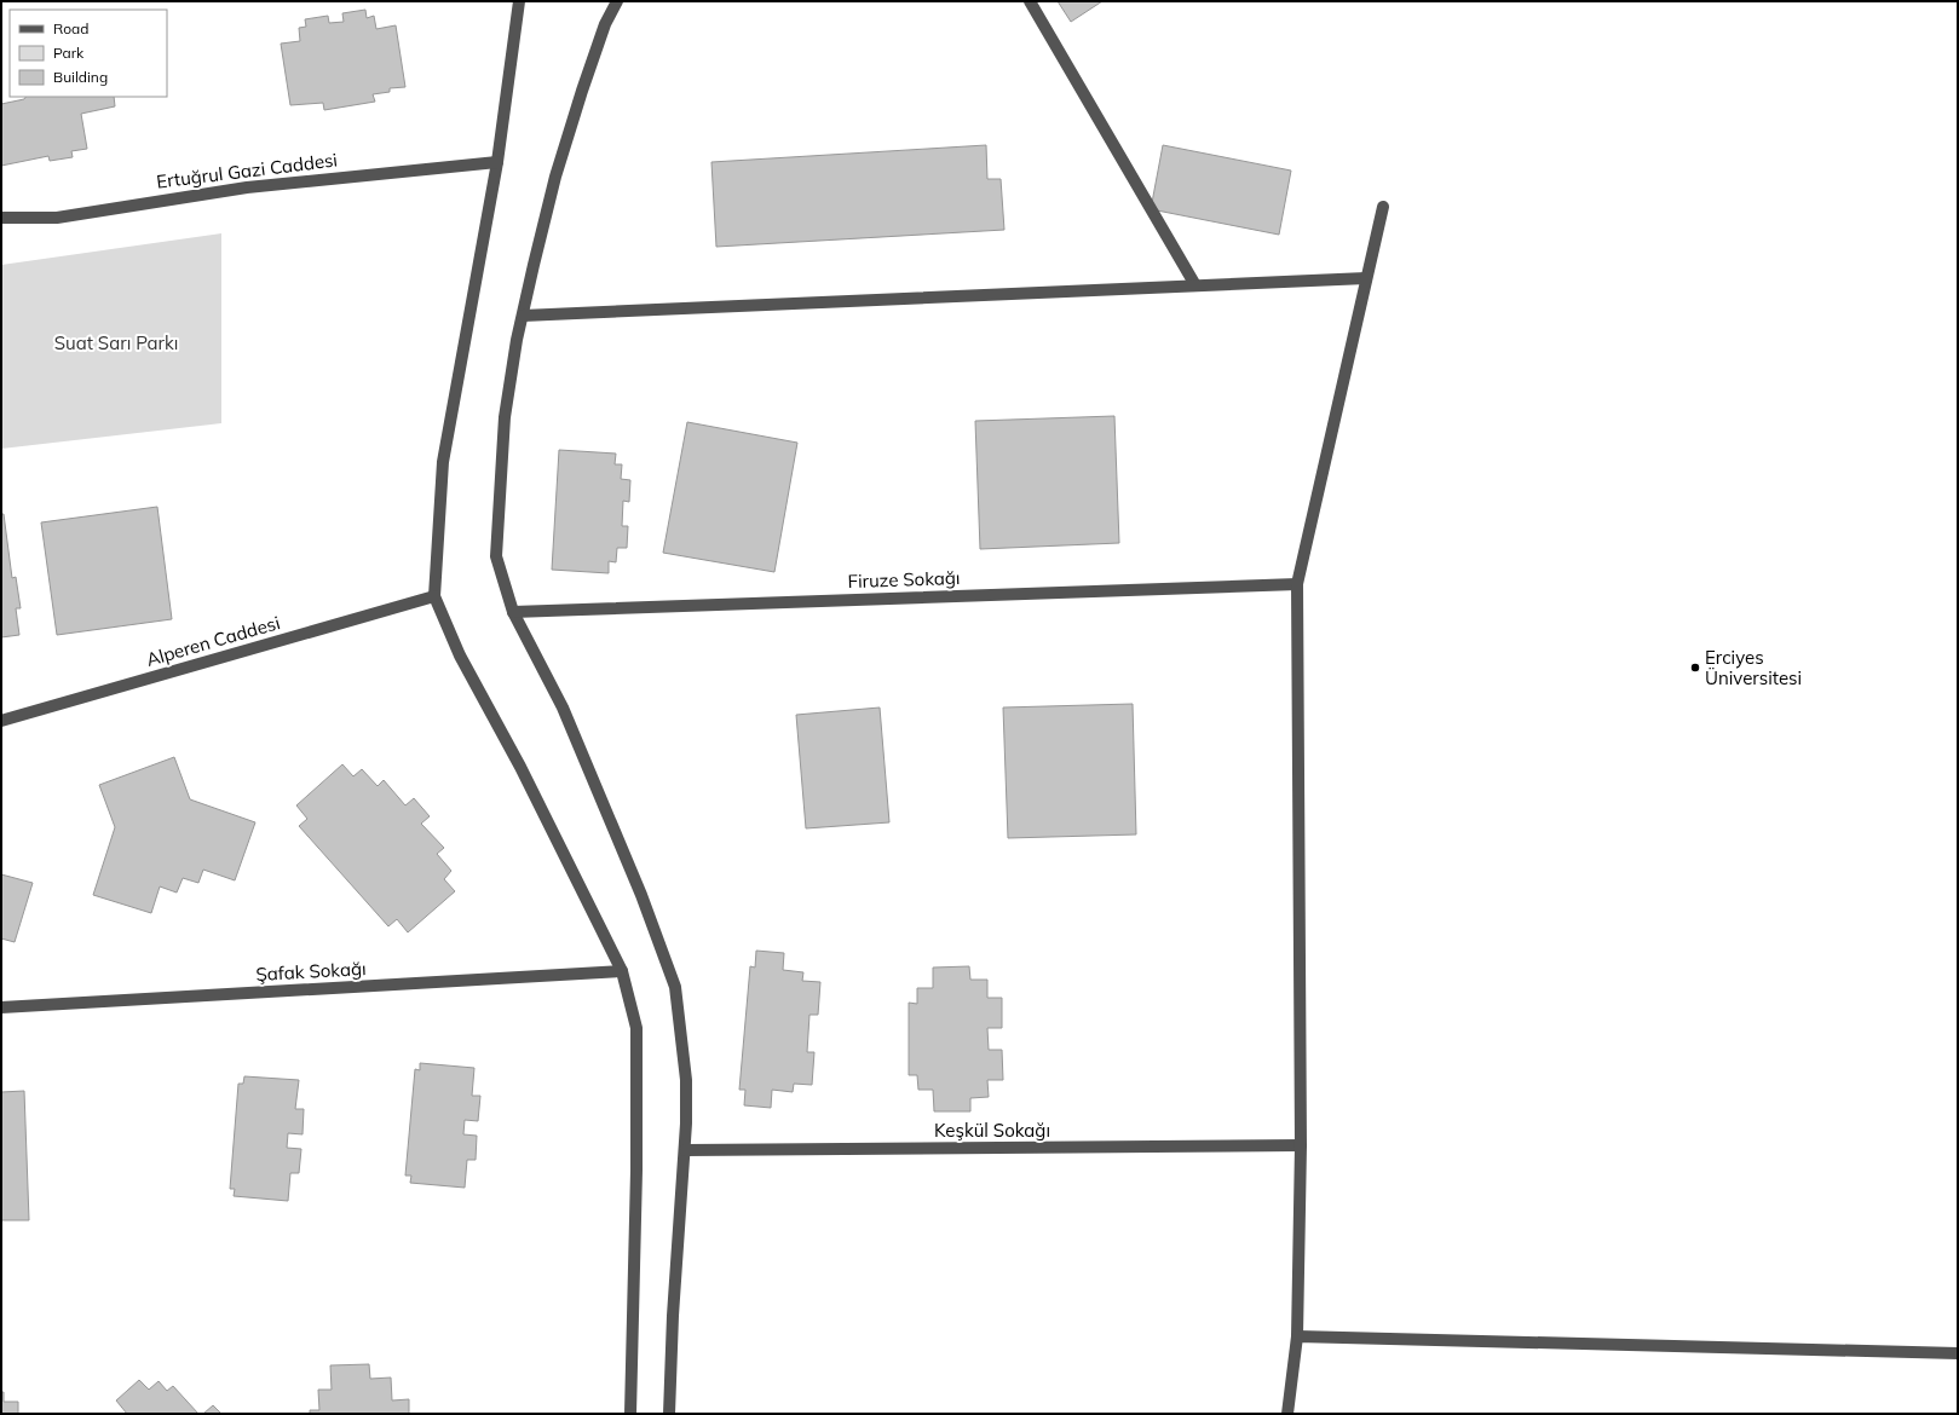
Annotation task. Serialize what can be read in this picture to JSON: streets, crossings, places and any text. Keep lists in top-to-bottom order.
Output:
{
  "streets": {
    "street": [
      "Ertuğrul Gazi Caddesi",
      "Firuze Sokağı",
      "Alperen Caddesi",
      "Şafak Sokağı",
      "Keşkül Sokağı"
    ]
  },
  "parks": ["Suat Sarı Parkı"],
  "places": ["Erciyes Üniversitesi"],
  "legend": ["Road", "Park", "Building"]
}
